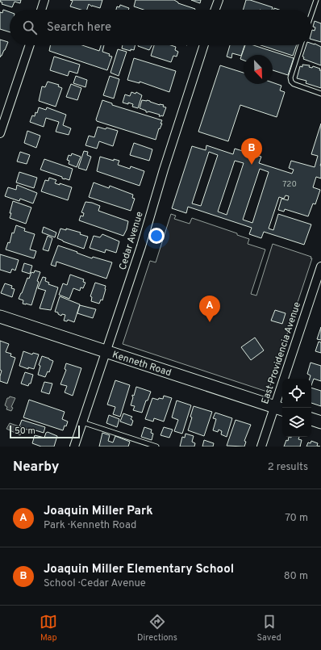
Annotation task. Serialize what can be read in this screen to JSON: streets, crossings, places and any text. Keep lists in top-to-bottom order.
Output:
{
  "streets": {
    "street": ["Cedar Avenue", "East Providencia Avenue", "Kenneth Road"]
  },
  "crossings": [
    ["Cedar Avenue", "Kenneth Road"],
    ["East Providencia Avenue", "Kenneth Road"]
  ],
  "house_numbers": ["720"],
  "scale_bar": "50 m",
  "north": "bottom right",
  "page": {
    "search": "Search here",
    "pins": ["B", "A"],
    "scale": "50 m",
    "heading": ["Nearby", "2 results"],
    "list": [
      {
        "mark": "A",
        "name": "Joaquin Miller Park",
        "note": "Park · Kenneth Road",
        "value": "70 m"
      },
      {
        "mark": "B",
        "name": "Joaquin Miller Elementary School",
        "note": "School · Cedar Avenue",
        "value": "80 m"
      }
    ],
    "nav": ["Map", "Directions", "Saved"]
  }
}
